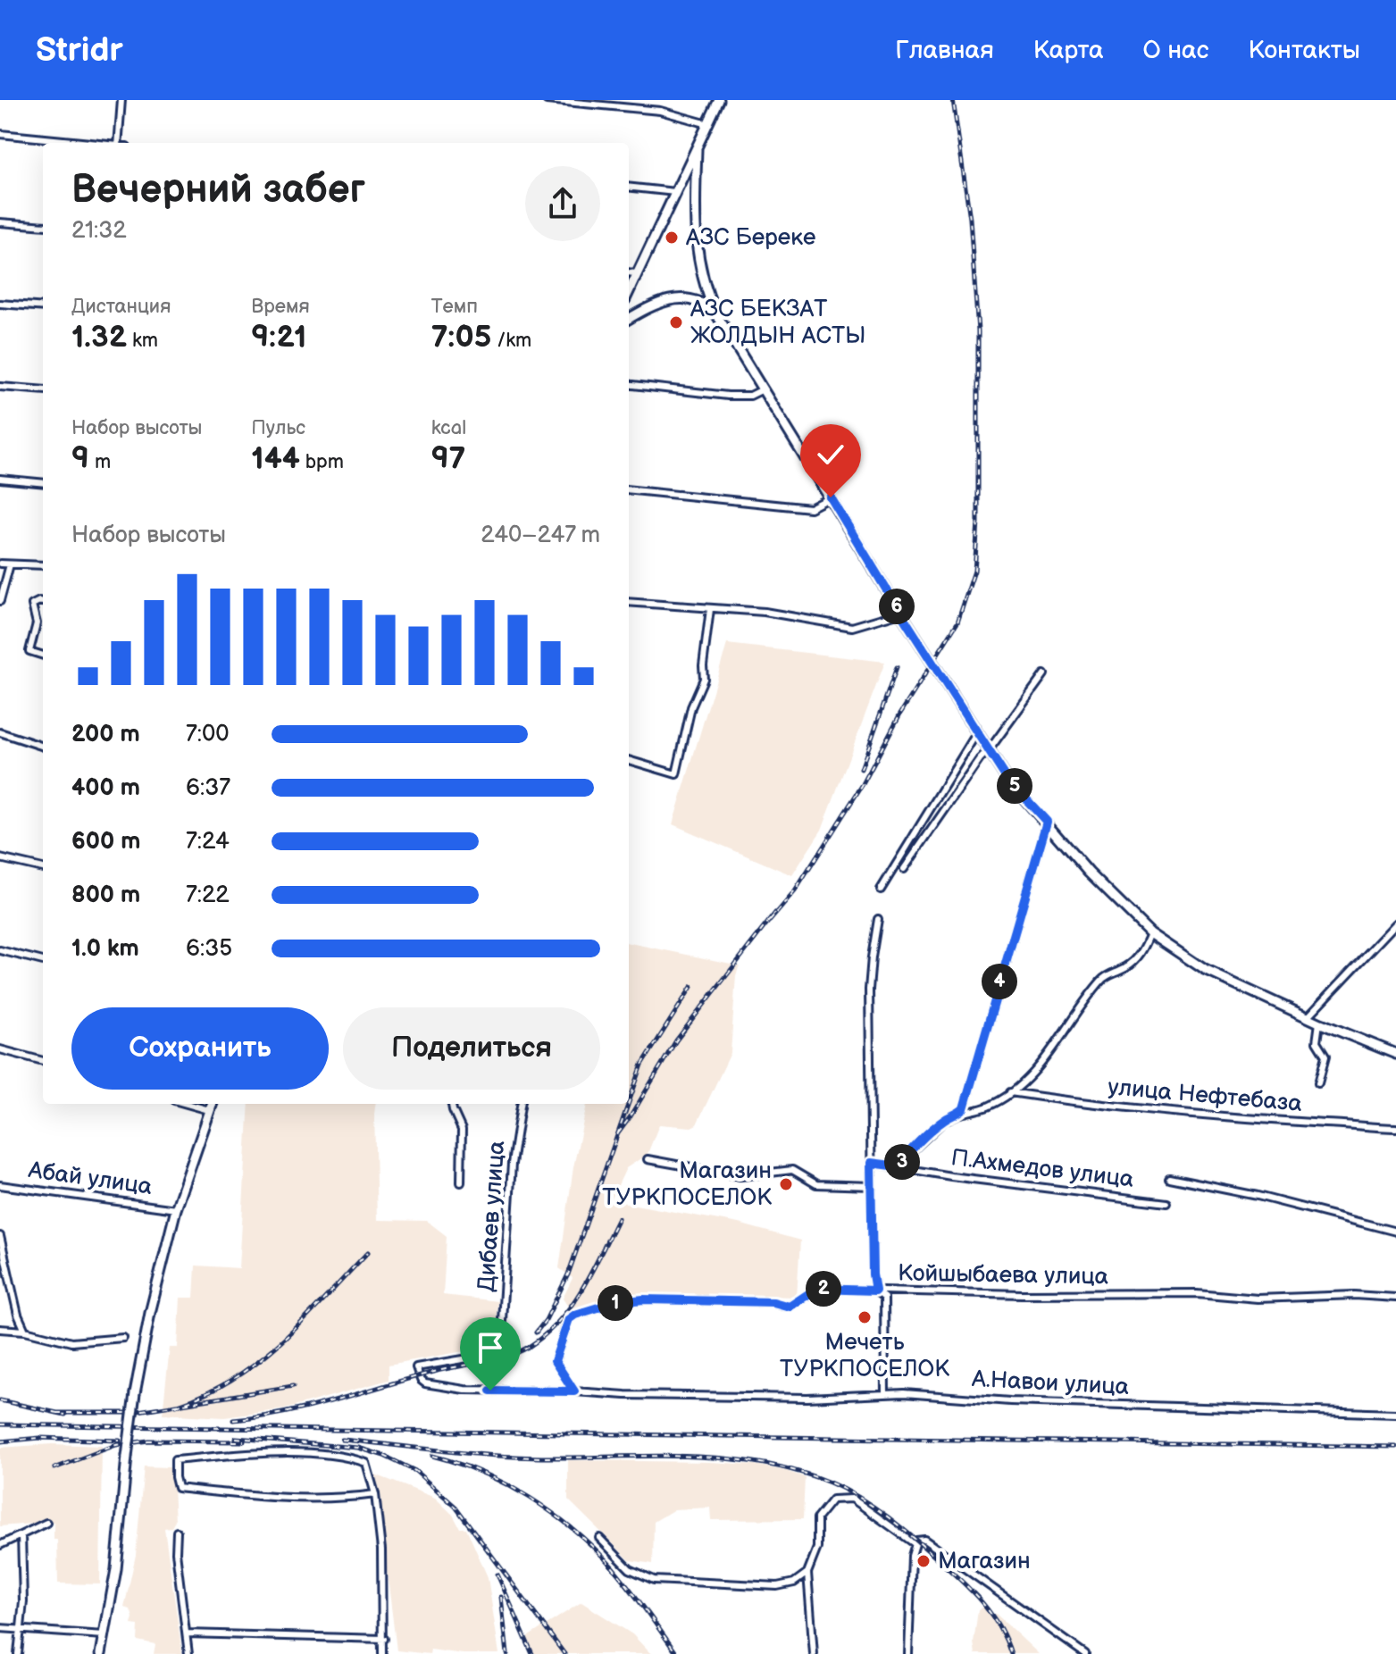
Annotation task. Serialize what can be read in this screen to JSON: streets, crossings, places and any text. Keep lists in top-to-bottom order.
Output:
{
  "streets": {
    "street": [
      "улица Нефтебаза",
      "П.Ахмедов улица",
      "Абай улица",
      "Дибаев улица",
      "Койшыбаева улица",
      "А.Навои улица"
    ]
  },
  "crossings": [
    ["Дибаев улица", "А.Навои улица"],
    ["Койшыбаева улица", "А.Навои улица"]
  ],
  "places": [
    "АЗС Береке",
    "АЗС БЕКЗАТ ЖОЛДЫН АСТЫ",
    "Магазин ТУРКПОСЕЛОК",
    "Мечеть ТУРКПОСЕЛОК",
    "Магазин"
  ],
  "page": {
    "header": "Stridr",
    "nav": [
      "Главная",
      "Карта",
      "О нас",
      "Контакты"
    ],
    "heading": ["Вечерний забег", "21:32"],
    "stats": [
      ["Дистанция", "1.32 km"],
      ["Время", "9:21"],
      ["Темп", "7:05 /km"],
      ["Набор высоты", "9 m"],
      ["Пульс", "144 bpm"],
      ["kcal", "97"]
    ],
    "chart": ["Набор высоты", "240–247 m"],
    "pins": [
      "6",
      "5",
      "4",
      "3",
      "2",
      "1"
    ],
    "list": [
      {
        "name": "200 m",
        "note": "7:00"
      },
      {
        "name": "400 m",
        "note": "6:37"
      },
      {
        "name": "600 m",
        "note": "7:24"
      },
      {
        "name": "800 m",
        "note": "7:22"
      },
      {
        "name": "1.0 km",
        "note": "6:35"
      }
    ],
    "buttons": ["Сохранить", "Поделиться"]
  }
}
